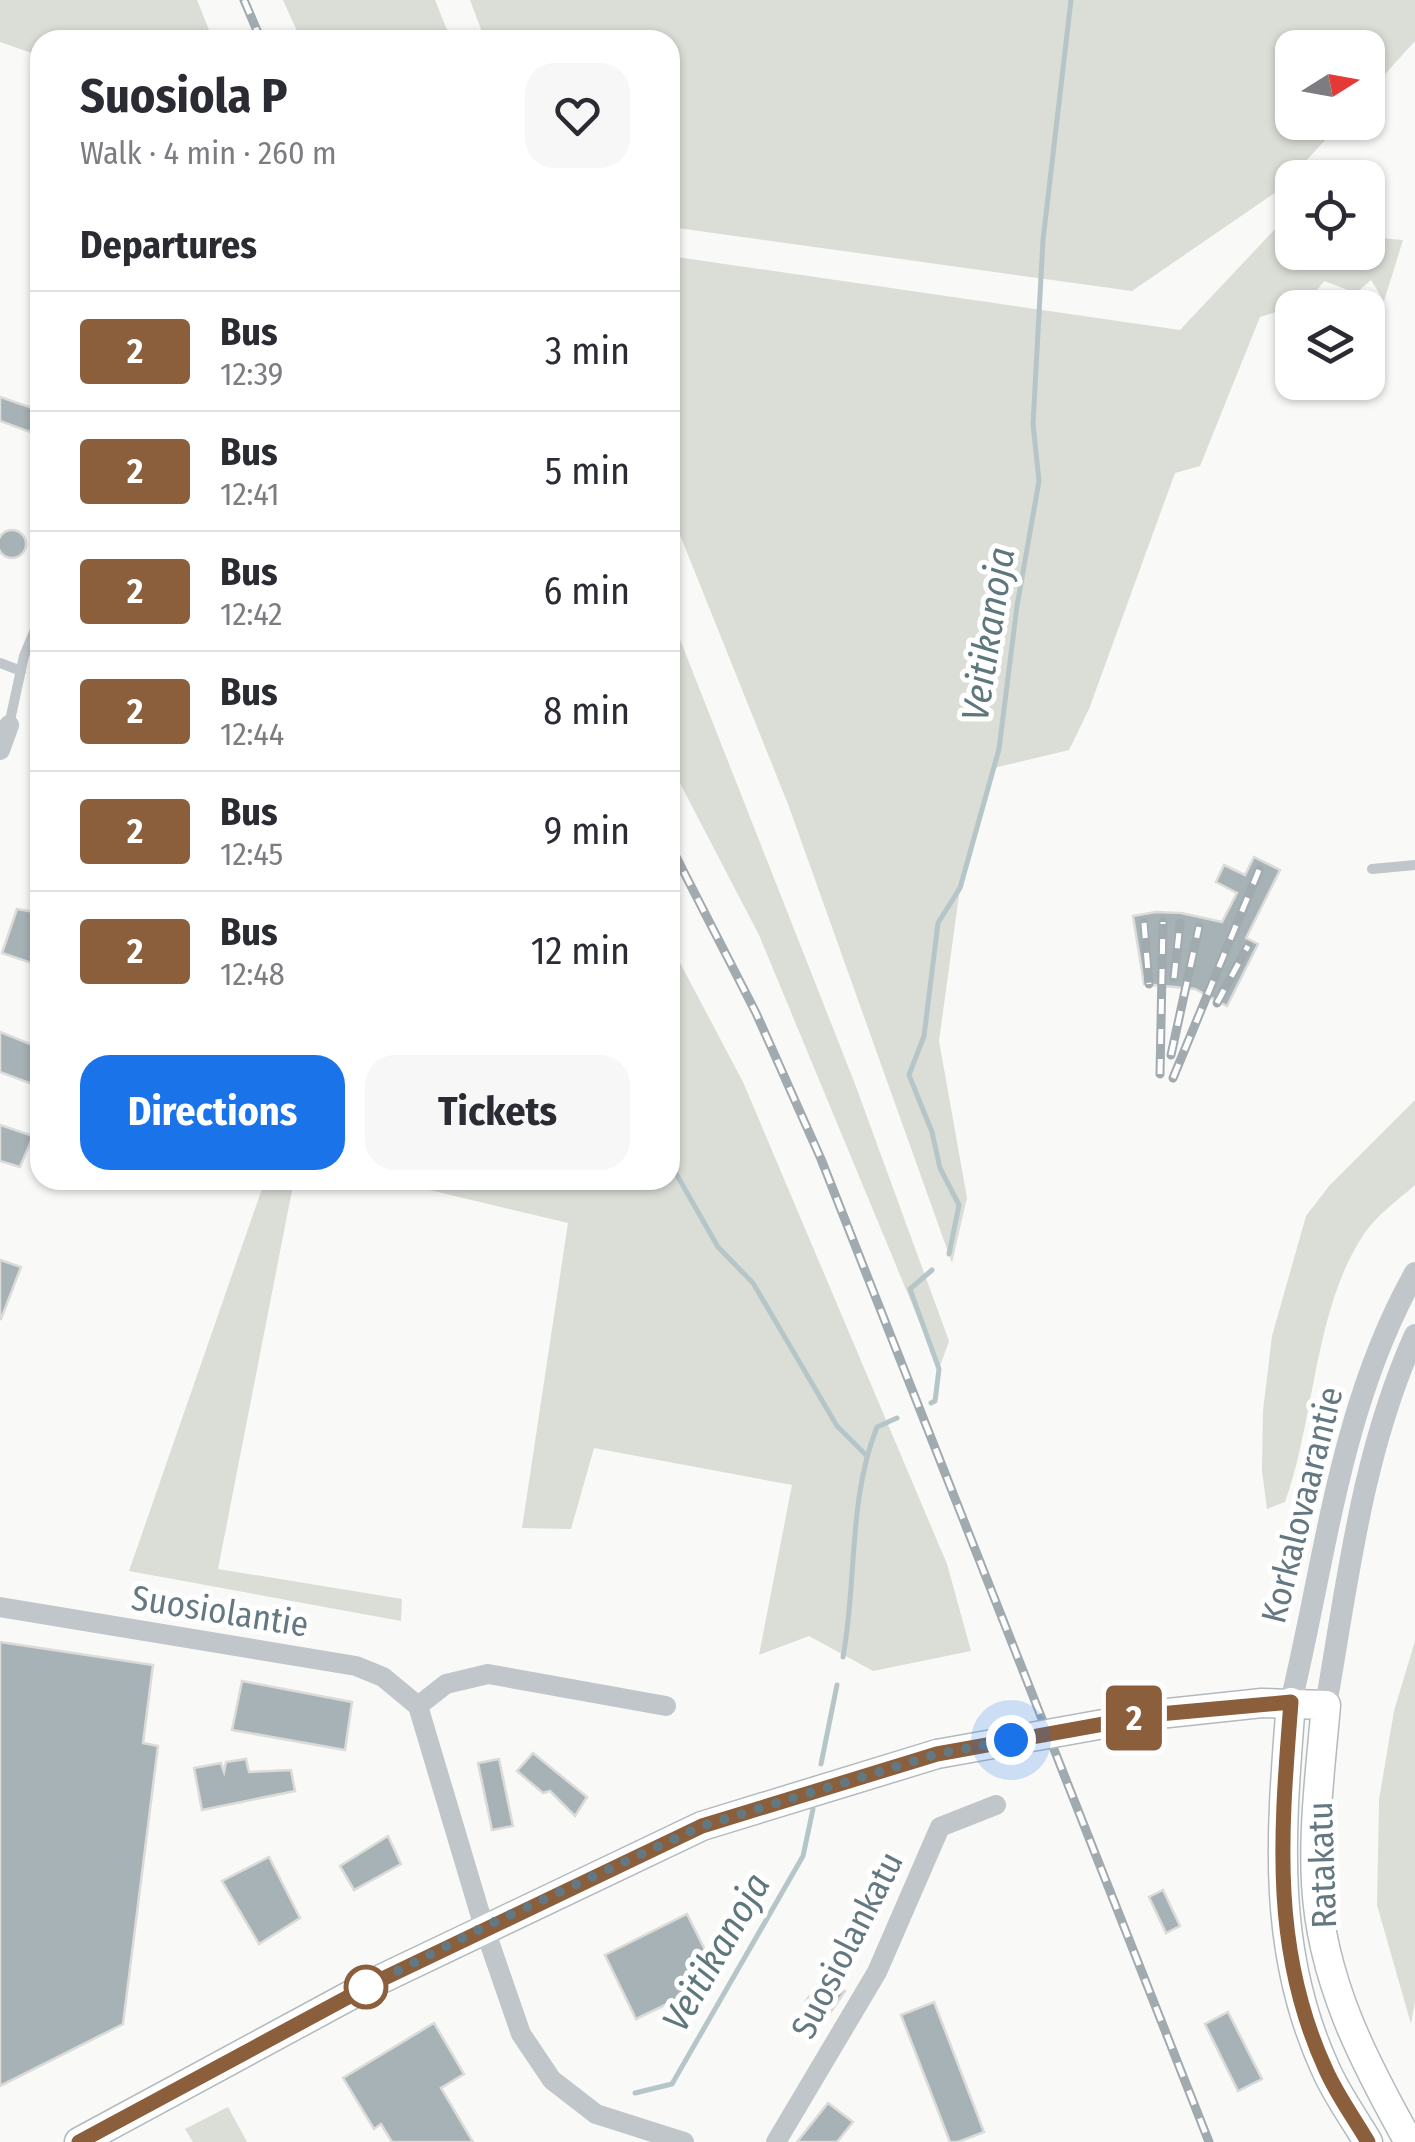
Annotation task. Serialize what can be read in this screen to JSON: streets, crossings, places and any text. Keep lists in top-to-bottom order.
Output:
{
  "streets": {
    "main road": ["Ratakatu"],
    "street": ["Korkalovaarantie", "Suosiolantie", "Suosiolankatu"]
  },
  "crossings": [
    ["Korkalovaarantie", "Ratakatu"]
  ],
  "water": ["Veitikanoja"],
  "lines": ["bus line 2"],
  "north": "right",
  "page": {
    "on_map": "2",
    "heading": [
      ["Suosiola P", "Walk · 4 min · 260 m"],
      "Departures"
    ],
    "list": [
      {
        "mark": "2",
        "name": "Bus",
        "note": "12:39",
        "value": "3 min"
      },
      {
        "mark": "2",
        "name": "Bus",
        "note": "12:41",
        "value": "5 min"
      },
      {
        "mark": "2",
        "name": "Bus",
        "note": "12:42",
        "value": "6 min"
      },
      {
        "mark": "2",
        "name": "Bus",
        "note": "12:44",
        "value": "8 min"
      },
      {
        "mark": "2",
        "name": "Bus",
        "note": "12:45",
        "value": "9 min"
      },
      {
        "mark": "2",
        "name": "Bus",
        "note": "12:48",
        "value": "12 min"
      }
    ],
    "buttons": ["Directions", "Tickets"]
  }
}
